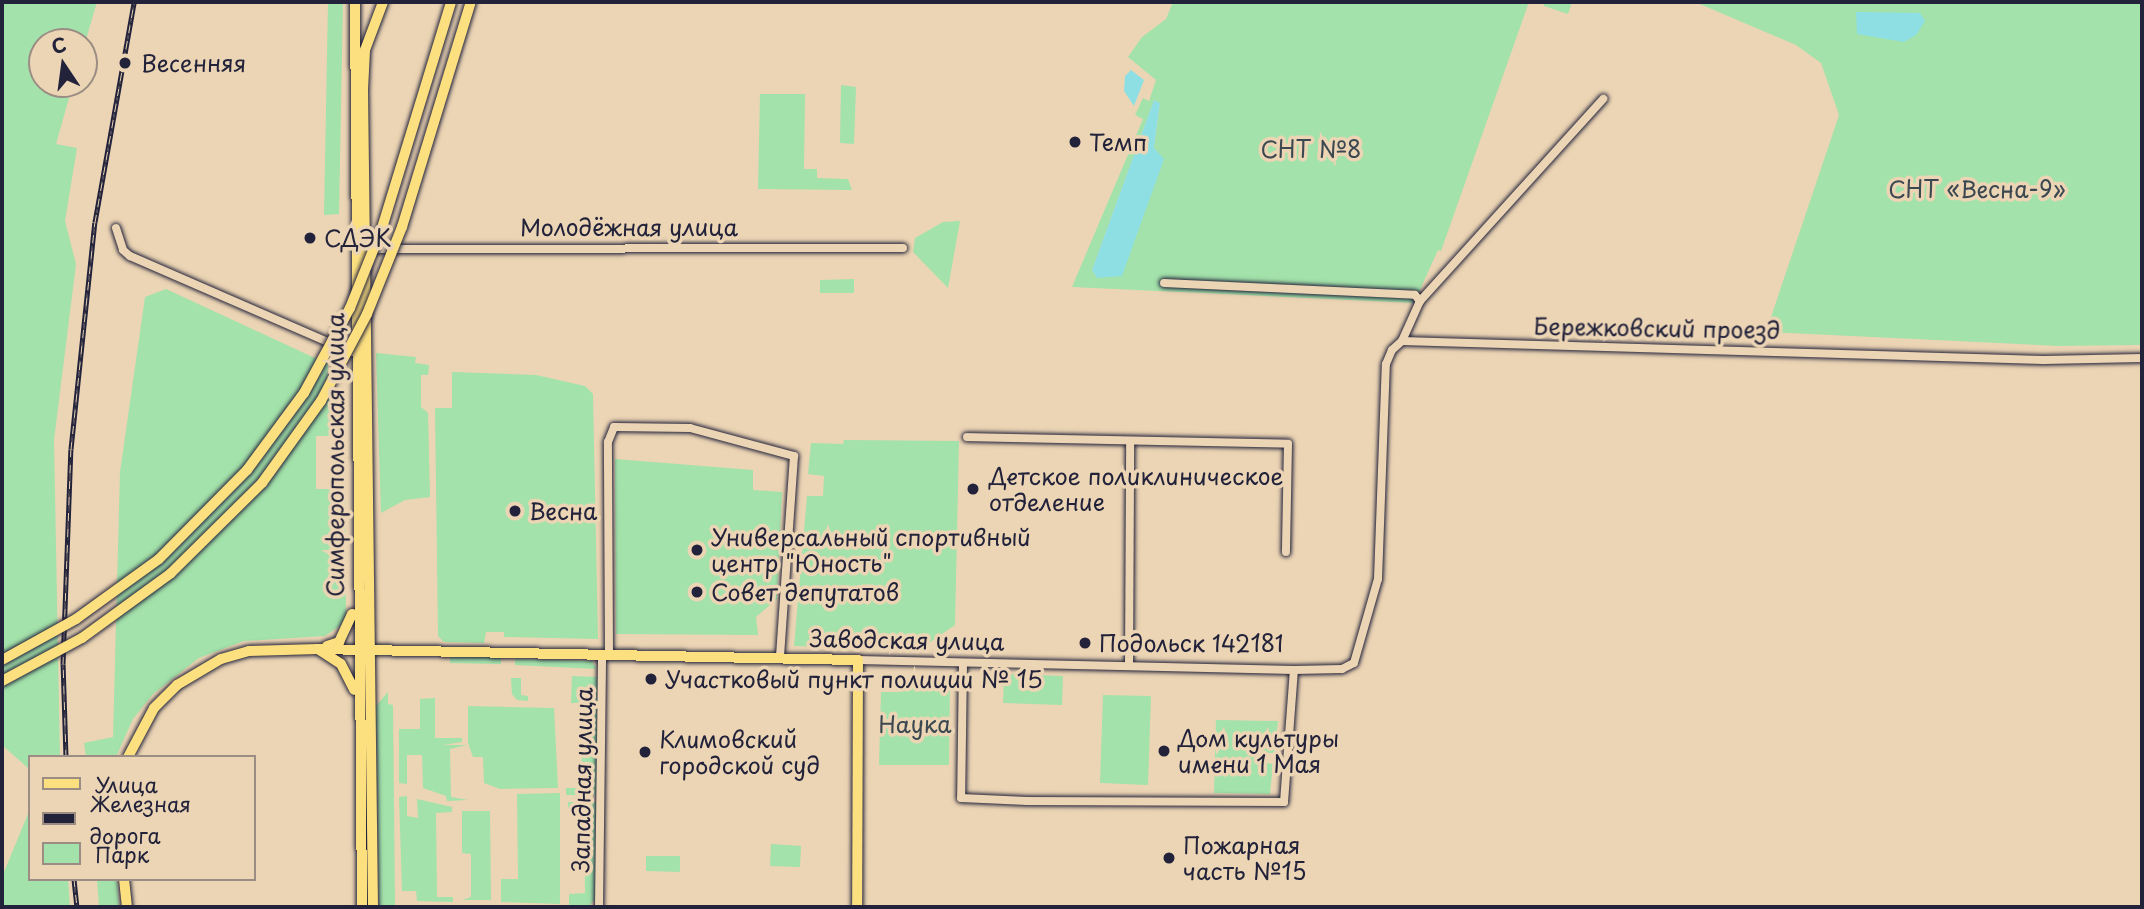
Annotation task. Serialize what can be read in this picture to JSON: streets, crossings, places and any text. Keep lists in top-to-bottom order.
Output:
{
  "streets": {
    "main road": ["Симферопольская улица", "Заводская улица"],
    "street": ["Молодёжная улица", "Бережковский проезд", "Западная улица"]
  },
  "crossings": [
    ["Молодёжная улица", "Симферопольская улица"],
    ["Бережковский проезд", "Заводская улица"],
    ["Симферопольская улица", "Заводская улица"],
    ["Заводская улица", "Западная улица"]
  ],
  "parks": ["СНТ №8", "СНТ «Весна-9»", "Наука"],
  "places": [
    "Весенняя",
    "Темп",
    "СДЭК",
    "Детское поликлиническое отделение",
    "Весна",
    "Универсальный спортивный центр \"Юность\"",
    "Совет депутатов",
    "Подольск 142181",
    "Участковый пункт полиции № 15",
    "Дом культуры имени 1 Мая",
    "Климовский городской суд",
    "Пожарная часть №15"
  ],
  "legend": ["Улица", "Железная дорога", "Парк"],
  "north": "top"
}
